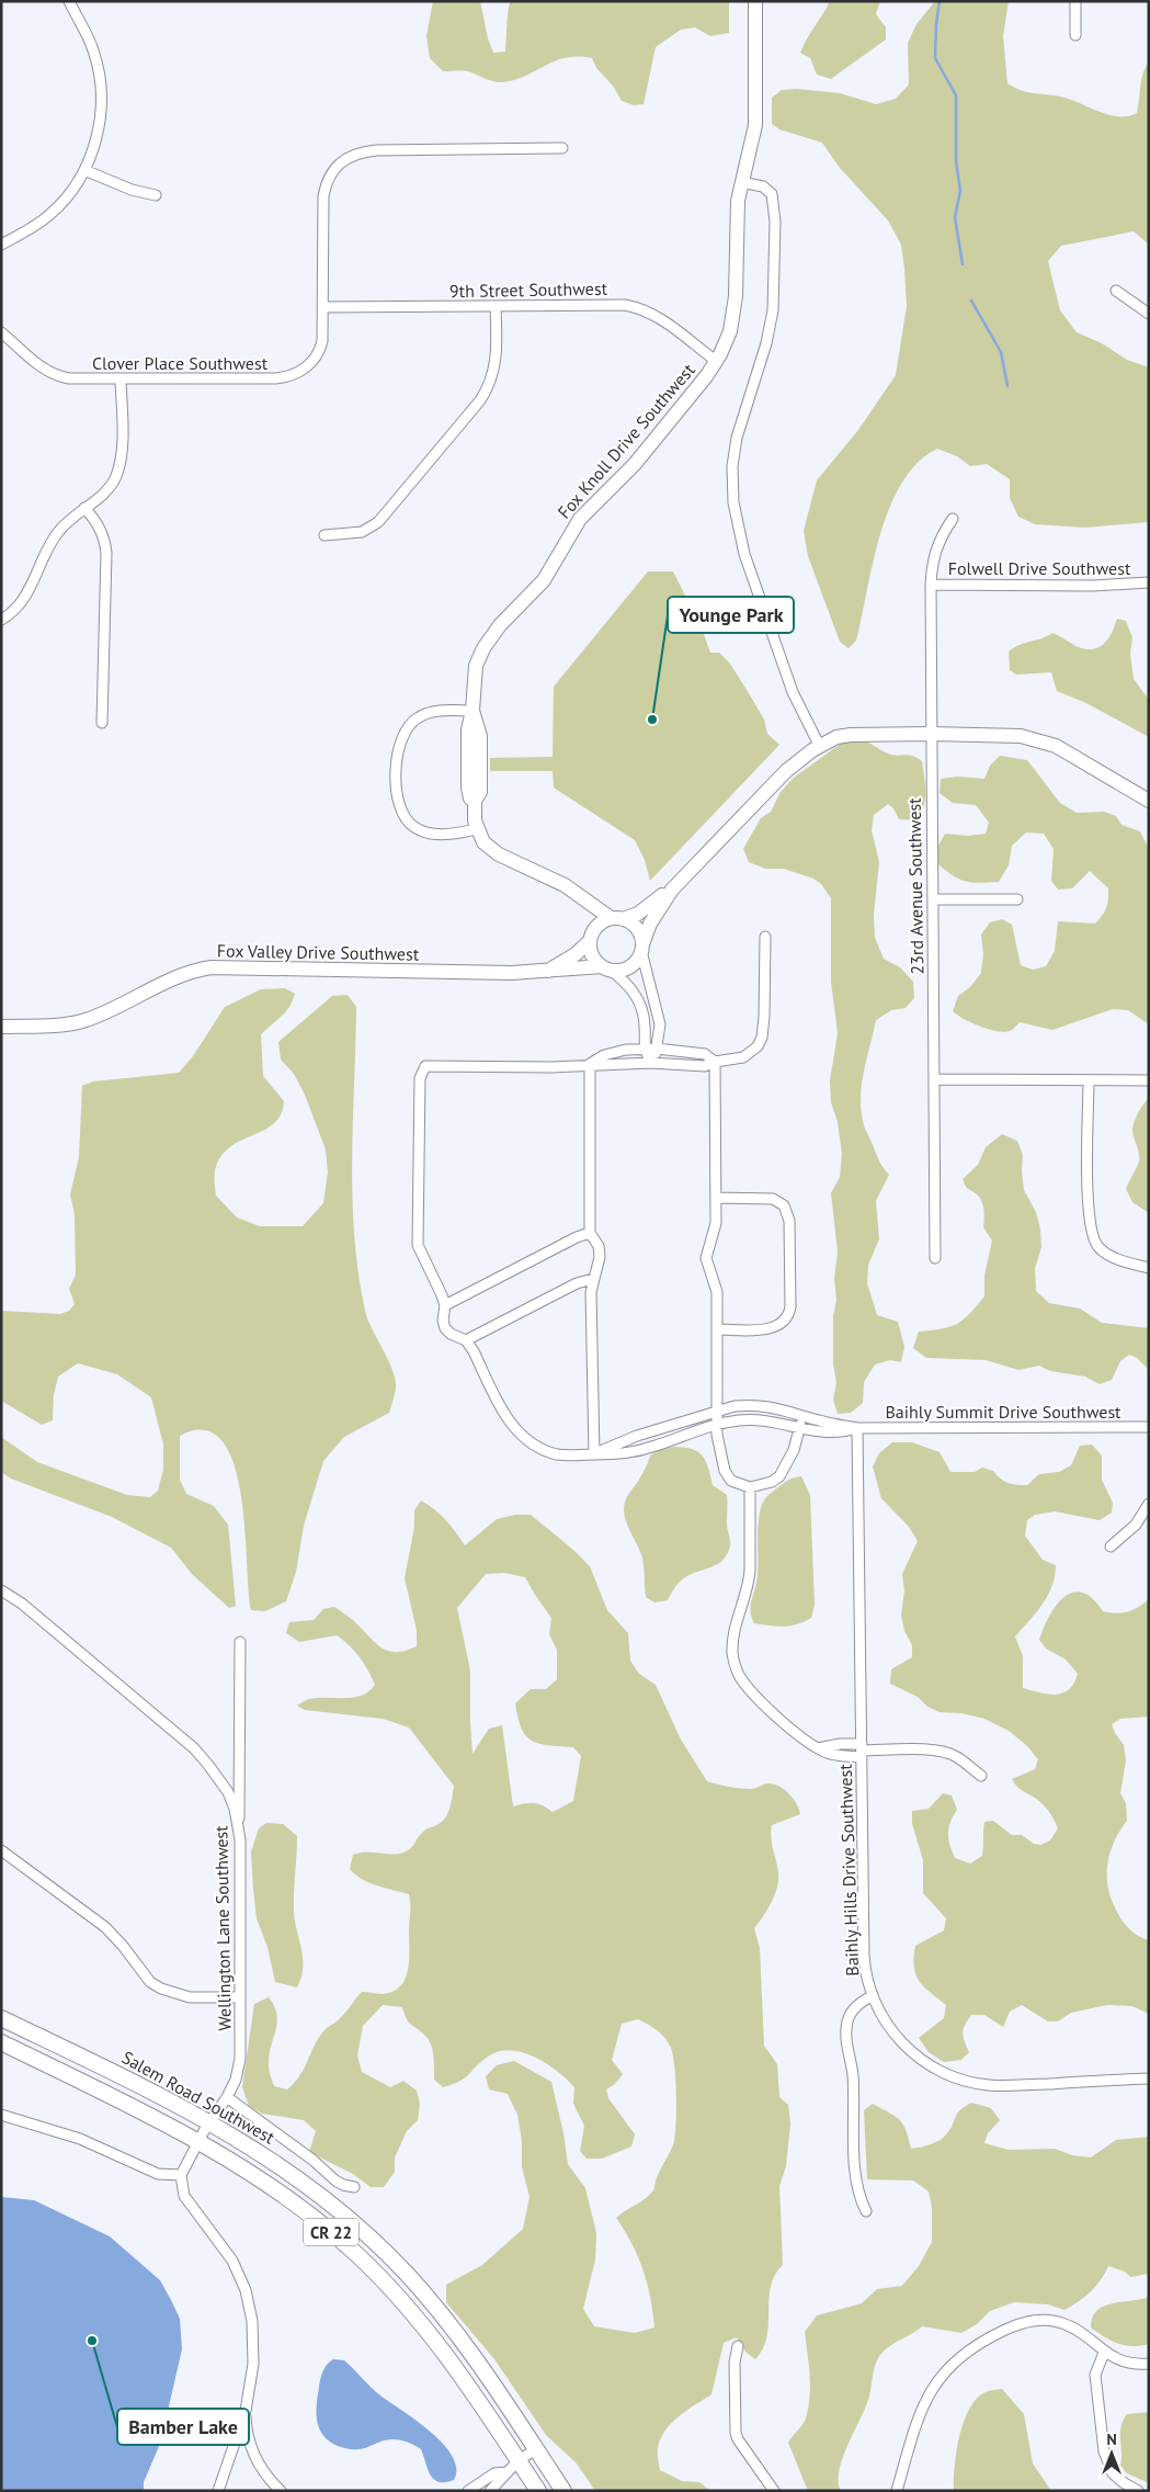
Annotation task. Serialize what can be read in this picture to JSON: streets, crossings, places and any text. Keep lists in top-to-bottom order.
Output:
{
  "streets": {
    "main road": ["Salem Road Southwest", "CR 22"],
    "street": [
      "9th Street Southwest",
      "Clover Place Southwest",
      "Fox Knoll Drive Southwest",
      "Folwell Drive Southwest",
      "23rd Avenue Southwest",
      "Fox Valley Drive Southwest",
      "Baihly Summit Drive Southwest",
      "Baihly Hills Drive Southwest",
      "Wellington Lane Southwest"
    ]
  },
  "crossings": [
    ["9th Street Southwest", "Clover Place Southwest"],
    ["9th Street Southwest", "Fox Knoll Drive Southwest"],
    ["Folwell Drive Southwest", "23rd Avenue Southwest"],
    ["Baihly Summit Drive Southwest", "Baihly Hills Drive Southwest"],
    ["Wellington Lane Southwest", "Salem Road Southwest"]
  ],
  "places": ["Younge Park", "Bamber Lake"],
  "north": "top"
}
